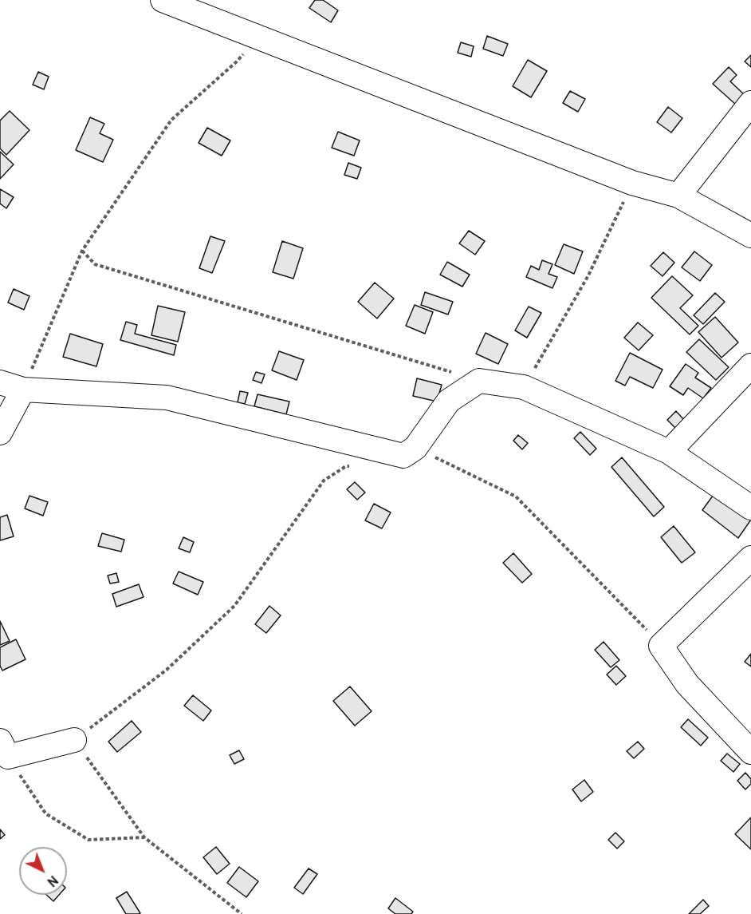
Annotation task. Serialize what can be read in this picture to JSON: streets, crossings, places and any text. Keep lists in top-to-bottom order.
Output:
{
  "north": "bottom right"
}
